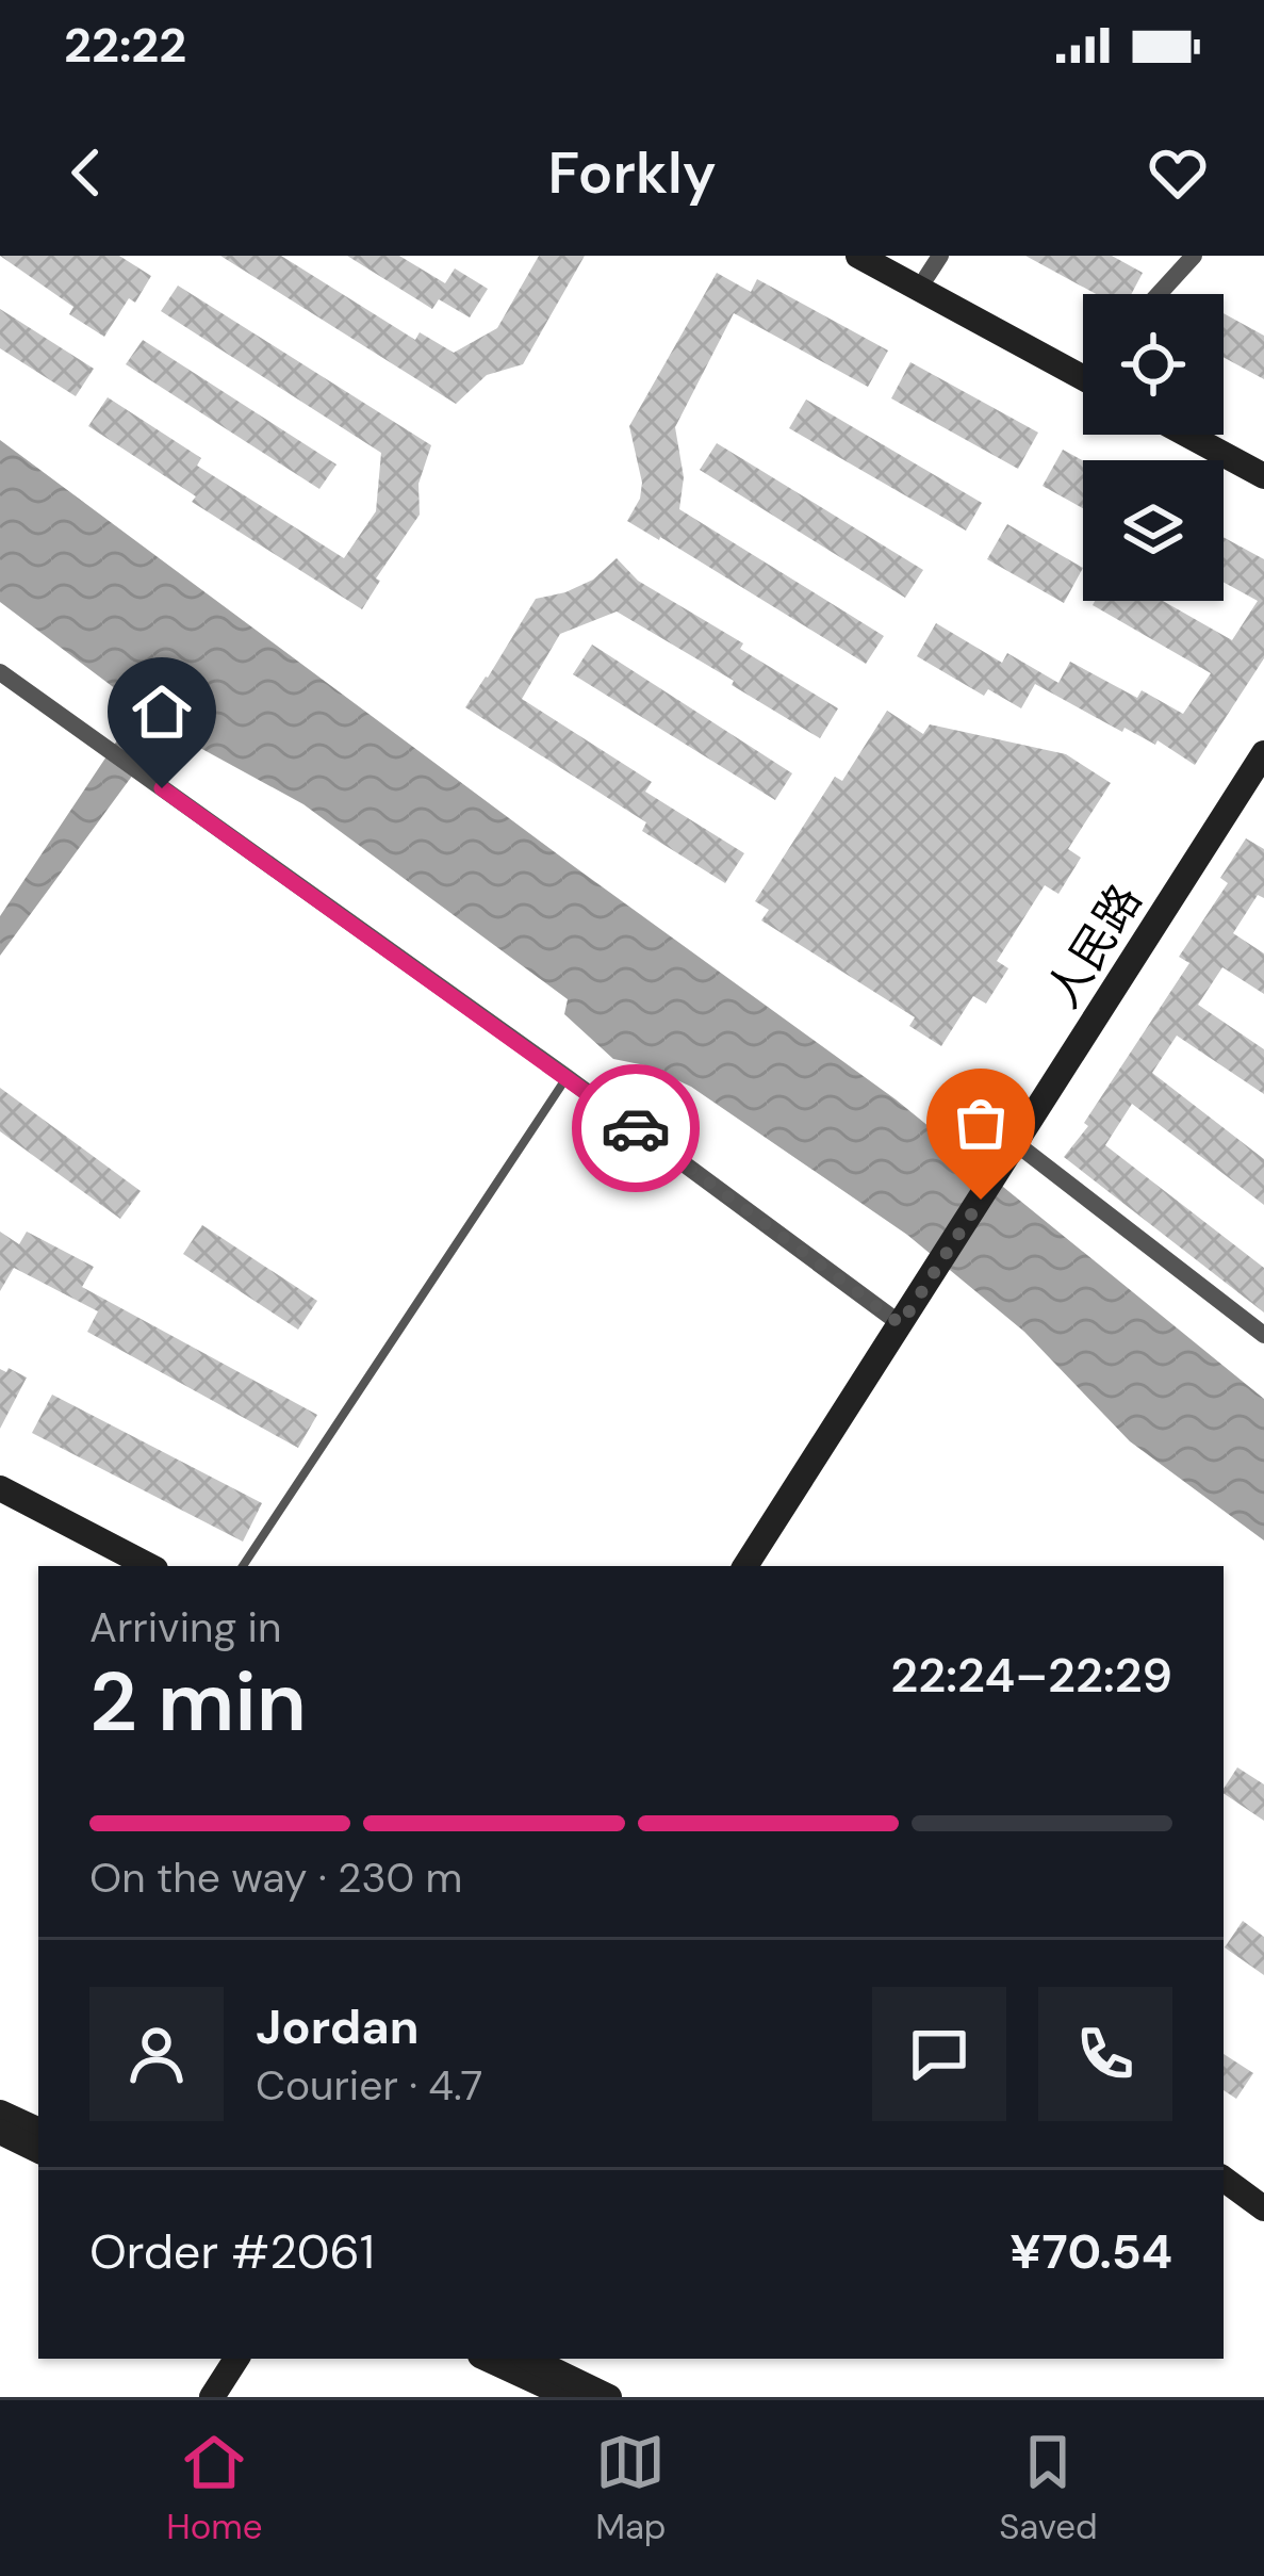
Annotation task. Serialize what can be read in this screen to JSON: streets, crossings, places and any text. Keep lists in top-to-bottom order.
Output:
{
  "streets": {
    "street": ["人民路"]
  },
  "page": {
    "status": "22:22",
    "header": "Forkly",
    "heading": ["2 min", "Arriving in", "22:24–22:29"],
    "panel": [
      "Jordan",
      "Courier · 4.7",
      "Order #2061",
      "¥70.54"
    ],
    "bar": "On the way · 230 m",
    "tabs": ["Home", "Map", "Saved"]
  }
}
